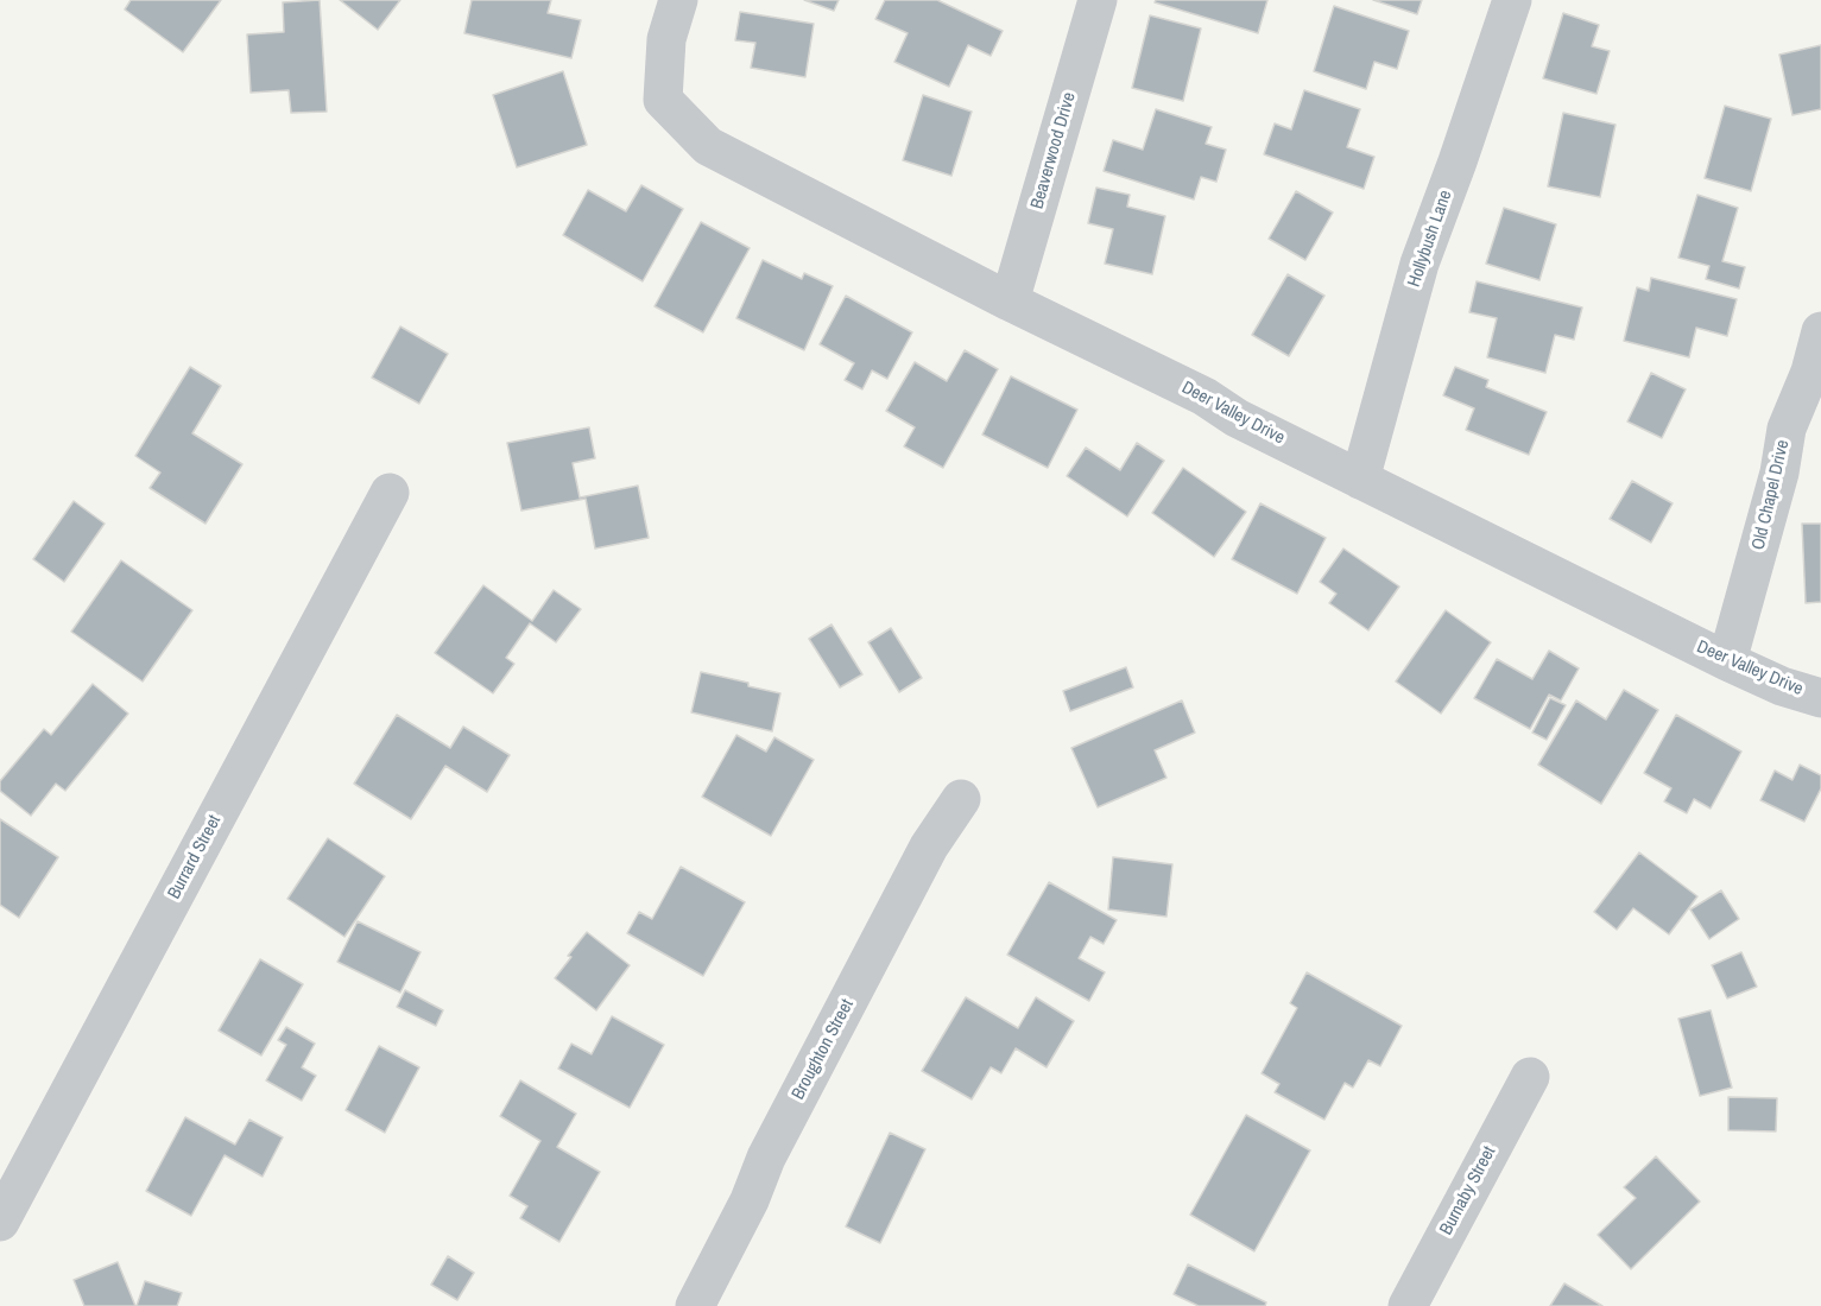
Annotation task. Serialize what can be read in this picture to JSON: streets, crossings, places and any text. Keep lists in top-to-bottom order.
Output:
{
  "streets": {
    "street": [
      "Beaverwood Drive",
      "Hollybush Lane",
      "Deer Valley Drive",
      "Old Chapel Drive",
      "Burrard Street",
      "Broughton Street",
      "Burnaby Street"
    ]
  },
  "crossings": [
    ["Beaverwood Drive", "Deer Valley Drive"],
    ["Hollybush Lane", "Deer Valley Drive"],
    ["Deer Valley Drive", "Old Chapel Drive"]
  ]
}
